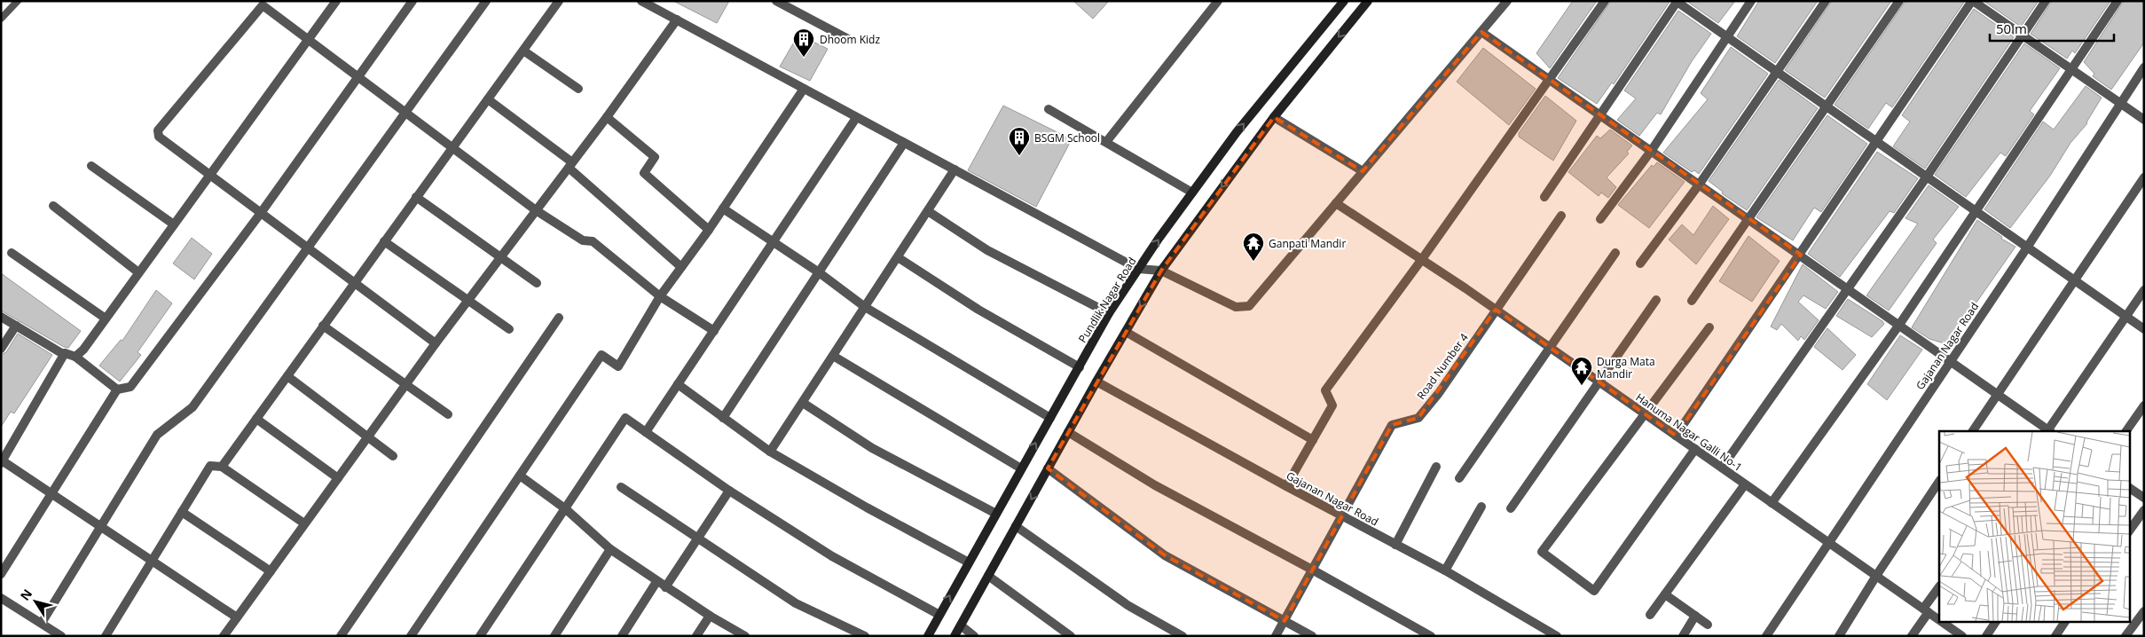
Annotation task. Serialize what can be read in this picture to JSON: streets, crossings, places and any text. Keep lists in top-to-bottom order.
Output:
{
  "streets": {
    "main road": ["Pundlik Nagar Road"],
    "street": ["Gajanan Nagar Road", "Road Number 4", "Hanuma Nagar Galli No-1"]
  },
  "crossings": [
    ["Gajanan Nagar Road", "Road Number 4"],
    ["Gajanan Nagar Road", "Hanuma Nagar Galli No-1"],
    ["Road Number 4", "Hanuma Nagar Galli No-1"]
  ],
  "places": {
    "building": ["Dhoom Kidz", "BSGM School"],
    "temple": ["Ganpati Mandir", "Durga Mata Mandir"]
  },
  "scale_bar": "50 m",
  "north": "top left"
}
